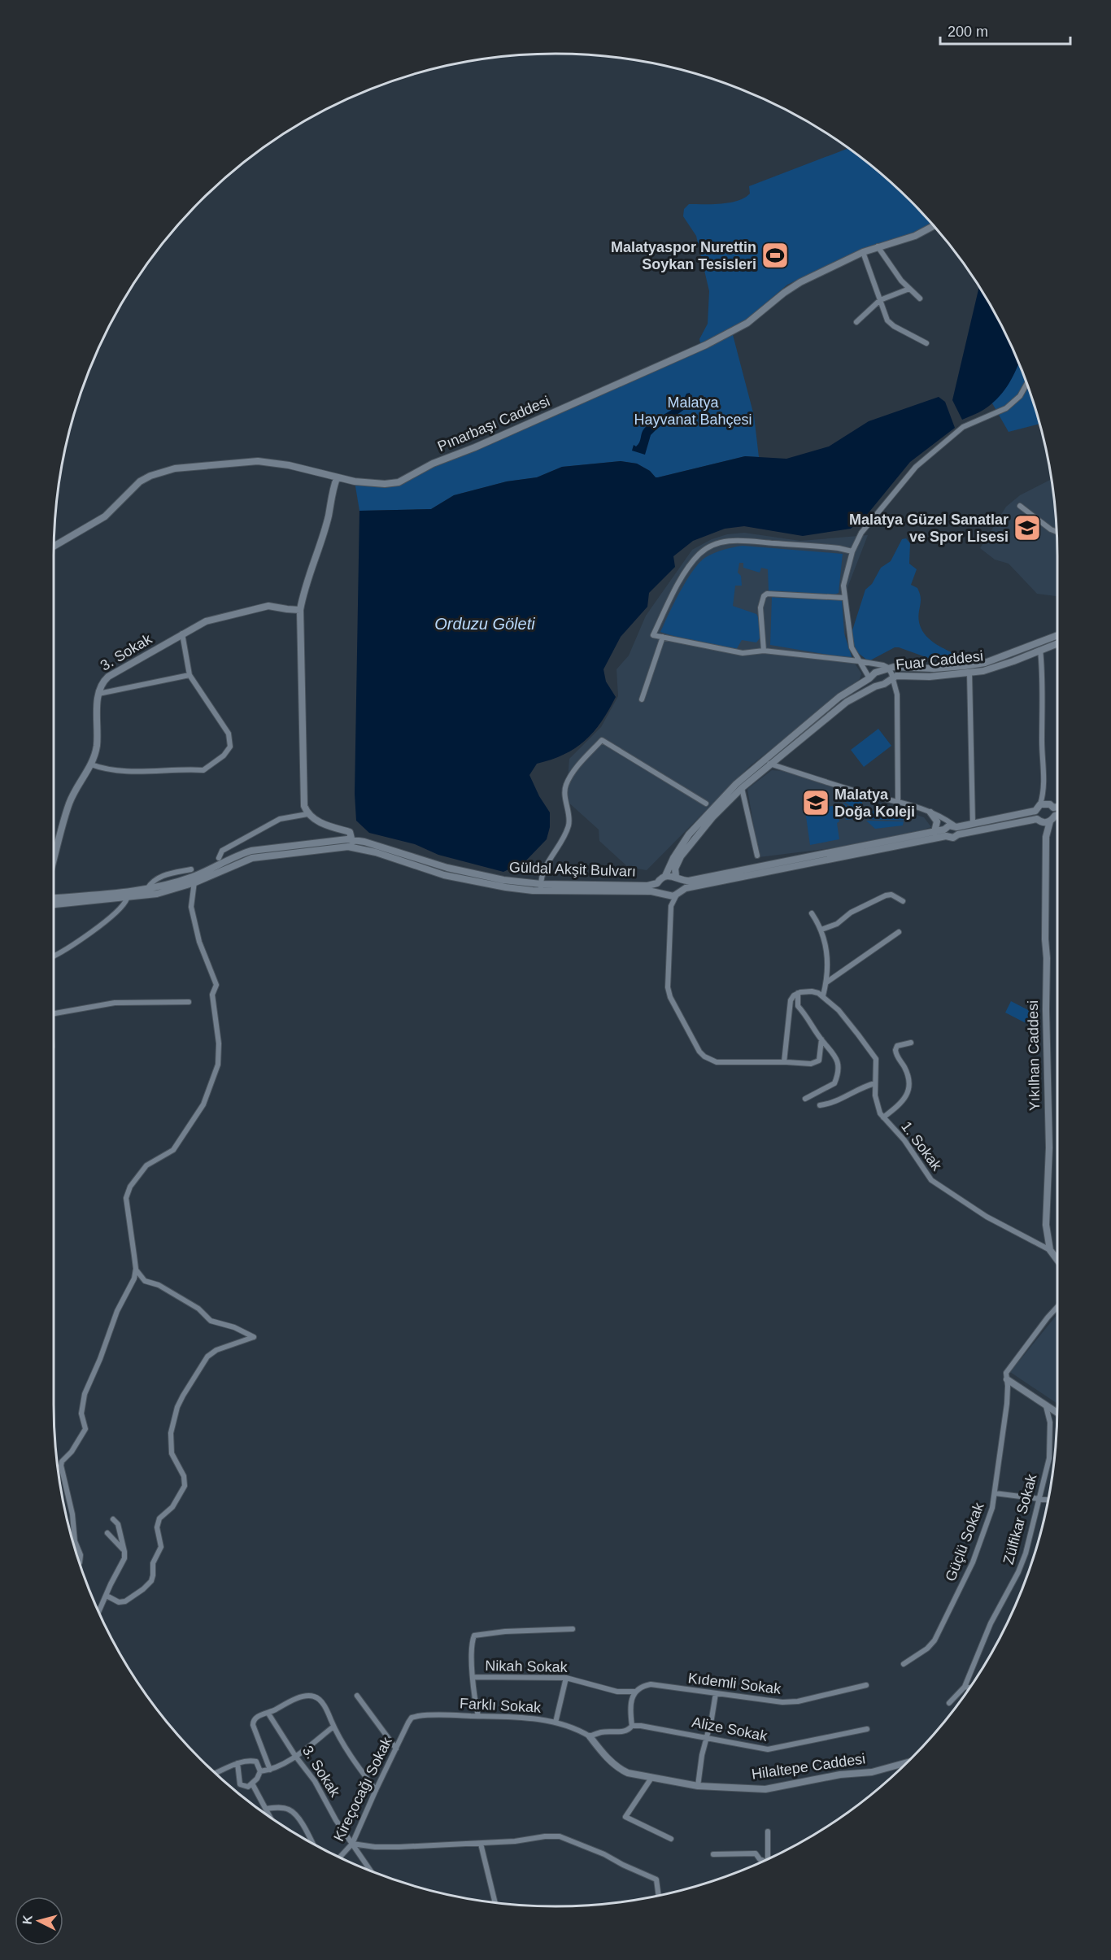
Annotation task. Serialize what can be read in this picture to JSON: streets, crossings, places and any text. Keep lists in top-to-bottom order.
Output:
{
  "streets": {
    "street": [
      "Pınarbaşı Caddesi",
      "3. Sokak",
      "Fuar Caddesi",
      "Güldal Akşit Bulvarı",
      "Yıkılhan Caddesi",
      "1. Sokak",
      "Zülfikar Sokak",
      "Güçlü Sokak",
      "Nikah Sokak",
      "Kıdemli Sokak",
      "Farklı Sokak",
      "Alize Sokak",
      "Hilaltepe Caddesi",
      "Kireçocağı Sokak"
    ]
  },
  "crossings": [
    ["3. Sokak", "Kireçocağı Sokak"],
    ["Fuar Caddesi", "Güldal Akşit Bulvarı"],
    ["Güldal Akşit Bulvarı", "Yıkılhan Caddesi"],
    ["Yıkılhan Caddesi", "1. Sokak"],
    ["Nikah Sokak", "Kıdemli Sokak"],
    ["Farklı Sokak", "Alize Sokak"],
    ["Farklı Sokak", "Hilaltepe Caddesi"],
    ["Farklı Sokak", "Kireçocağı Sokak"],
    ["Alize Sokak", "Hilaltepe Caddesi"]
  ],
  "water": ["Orduzu Göleti"],
  "parks": ["Malatya Hayvanat Bahçesi"],
  "places": {
    "sports": ["Malatyaspor Nurettin Soykan Tesisleri"],
    "school or university": ["Malatya Güzel Sanatlar ve Spor Lisesi", "Malatya Doğa Koleji"]
  },
  "scale_bar": "200 m",
  "north": "left"
}
